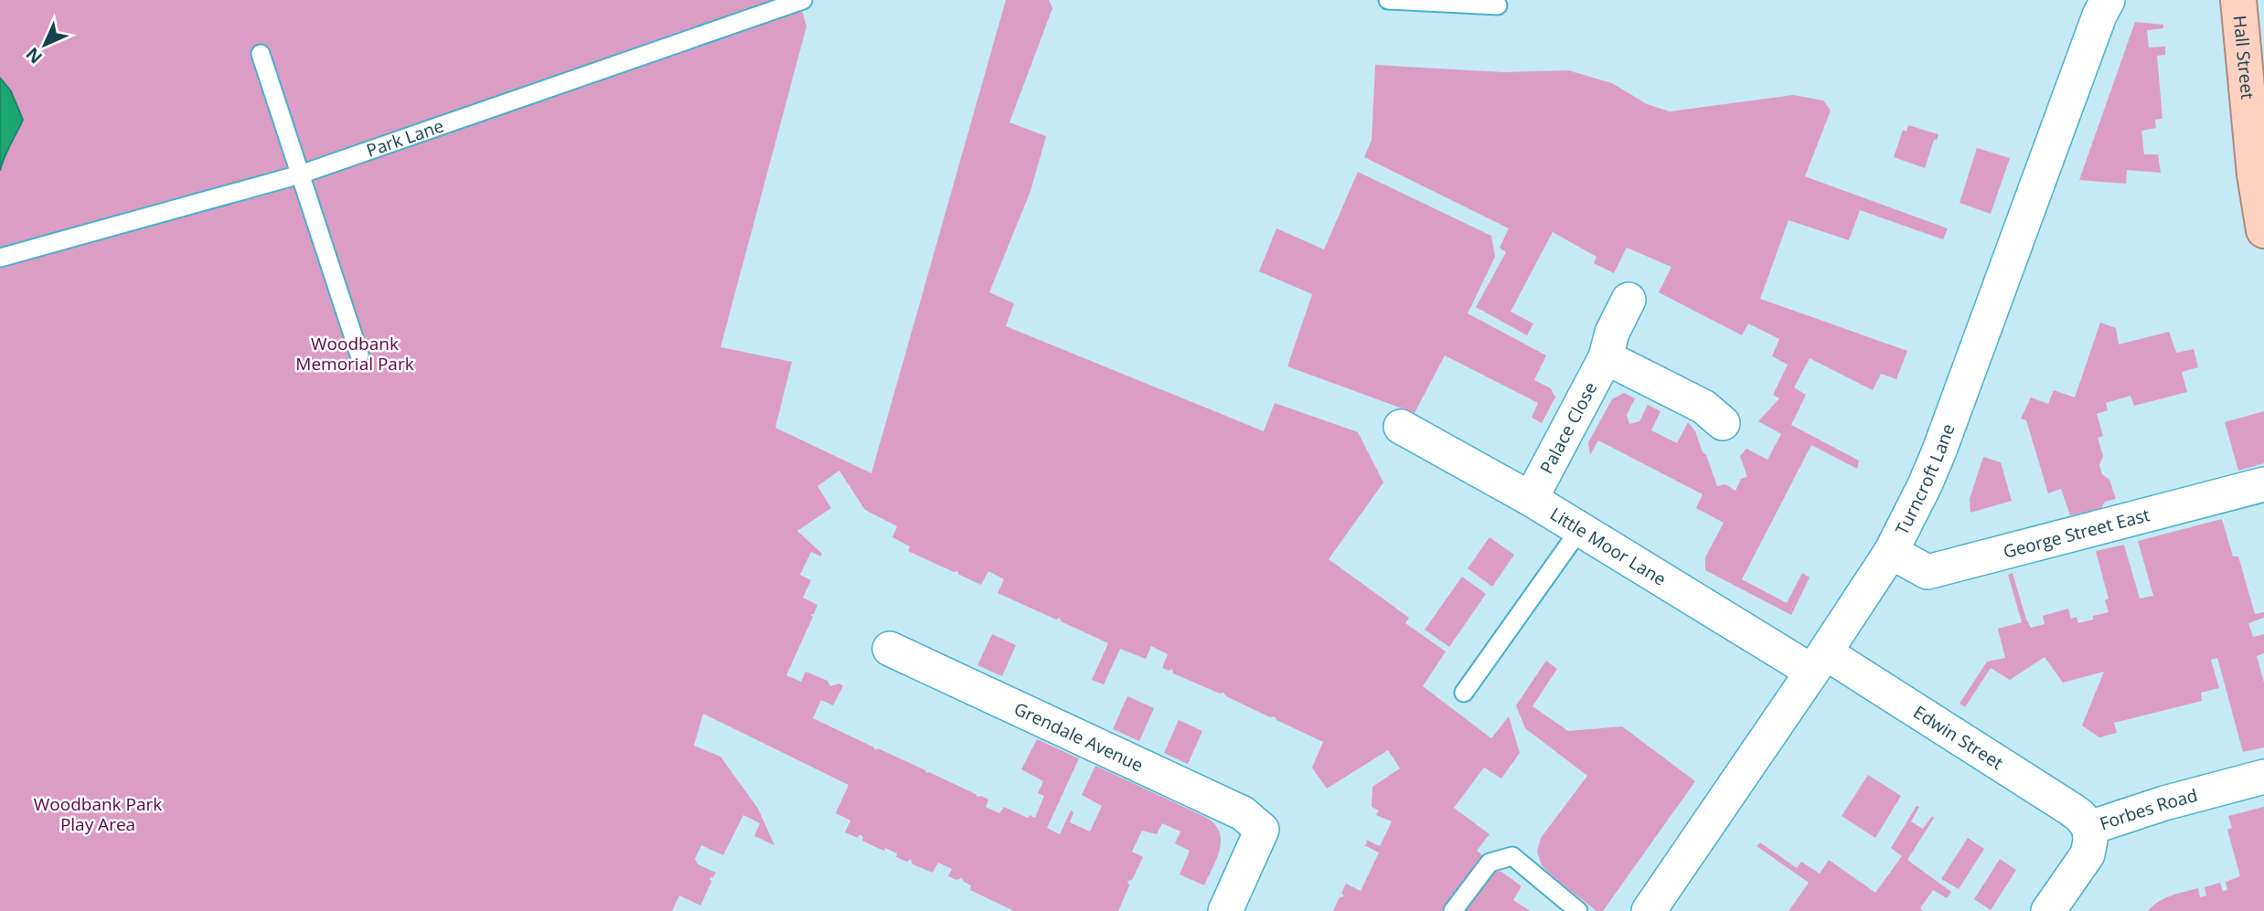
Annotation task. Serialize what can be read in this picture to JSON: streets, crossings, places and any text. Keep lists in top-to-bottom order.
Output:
{
  "streets": {
    "main road": ["Hall Street"],
    "street": [
      "Palace Close",
      "Turncroft Lane",
      "George Street East",
      "Little Moor Lane",
      "Grendale Avenue",
      "Edwin Street",
      "Forbes Road"
    ],
    "lane": ["Park Lane"]
  },
  "crossings": [
    ["Palace Close", "Little Moor Lane"],
    ["Turncroft Lane", "George Street East"],
    ["Turncroft Lane", "Little Moor Lane"],
    ["Turncroft Lane", "Edwin Street"],
    ["Little Moor Lane", "Edwin Street"],
    ["Edwin Street", "Forbes Road"]
  ],
  "parks": ["Woodbank Memorial Park", "Woodbank Park Play Area"],
  "north": "bottom left"
}
